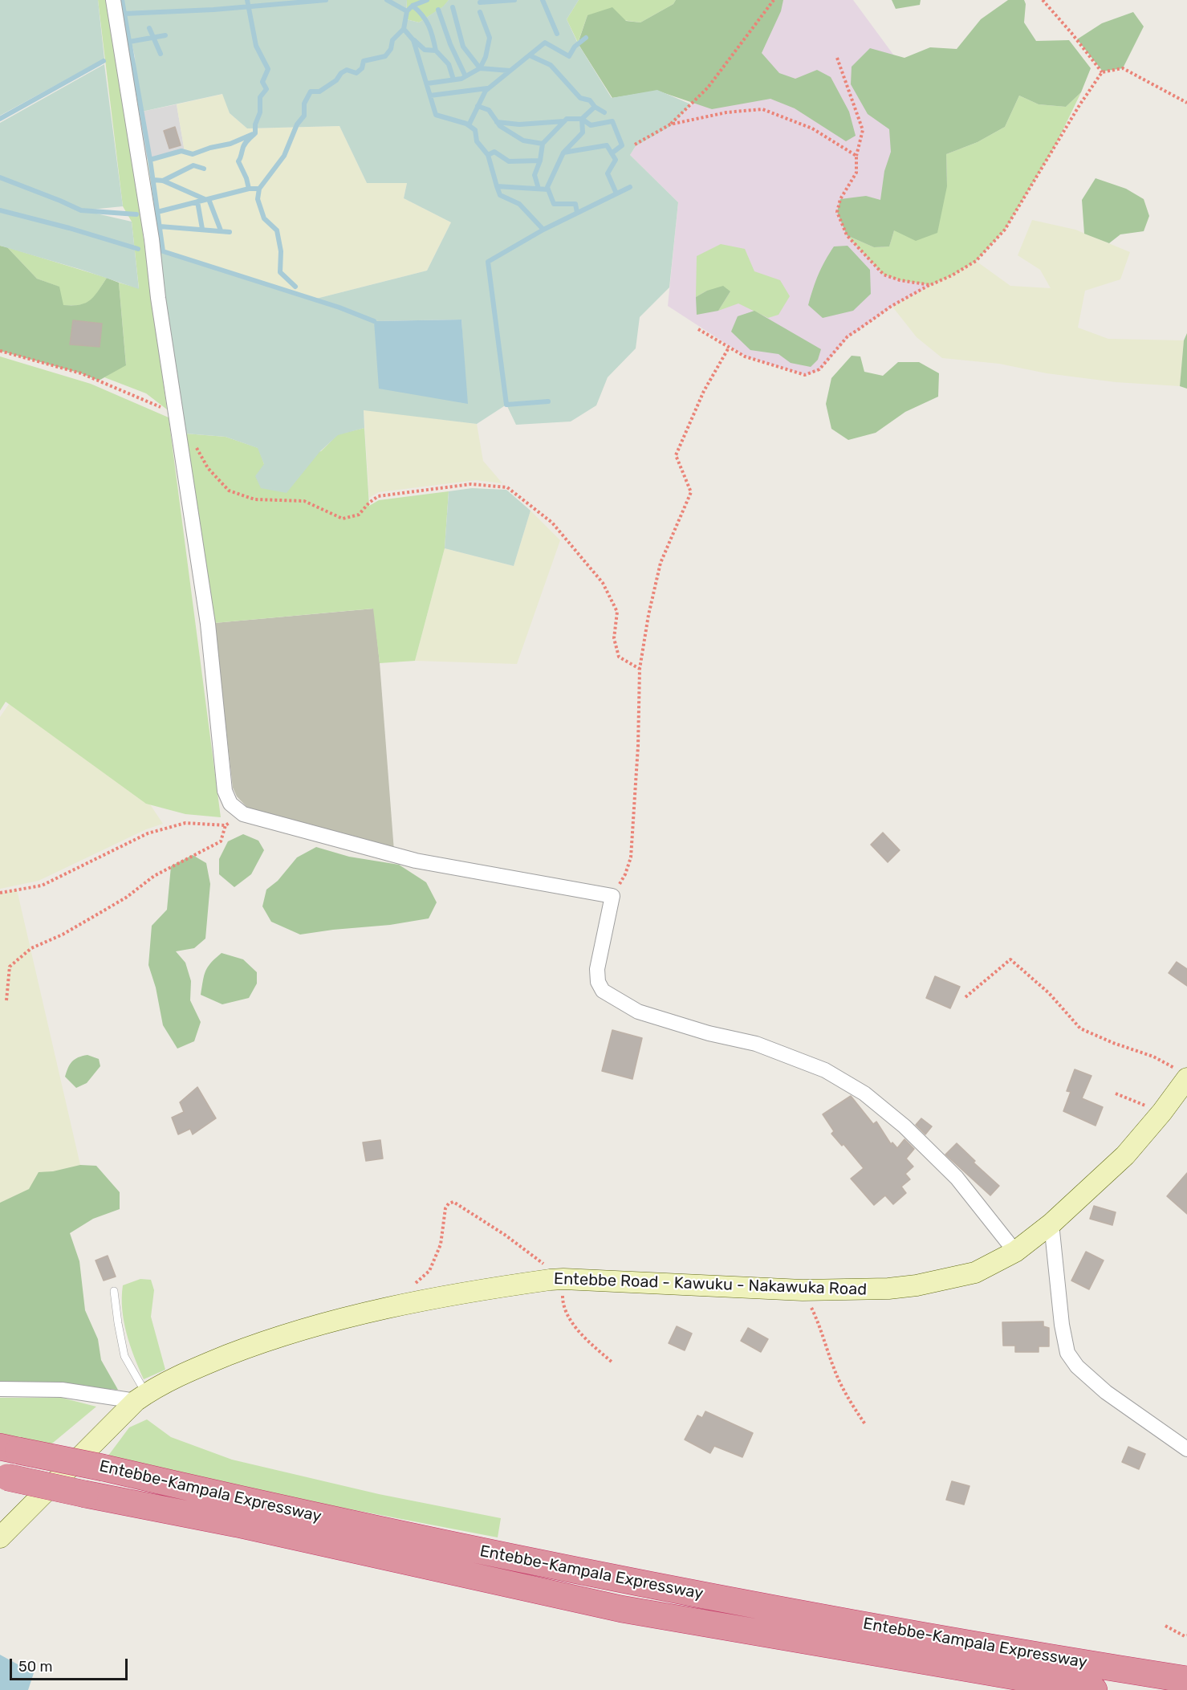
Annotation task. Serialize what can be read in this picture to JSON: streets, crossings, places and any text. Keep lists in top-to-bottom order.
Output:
{
  "streets": {
    "highway": ["Entebbe-Kampala Expressway"],
    "main road": ["Entebbe Road - Kawuku - Nakawuka Road"]
  },
  "scale_bar": "50 m"
}
